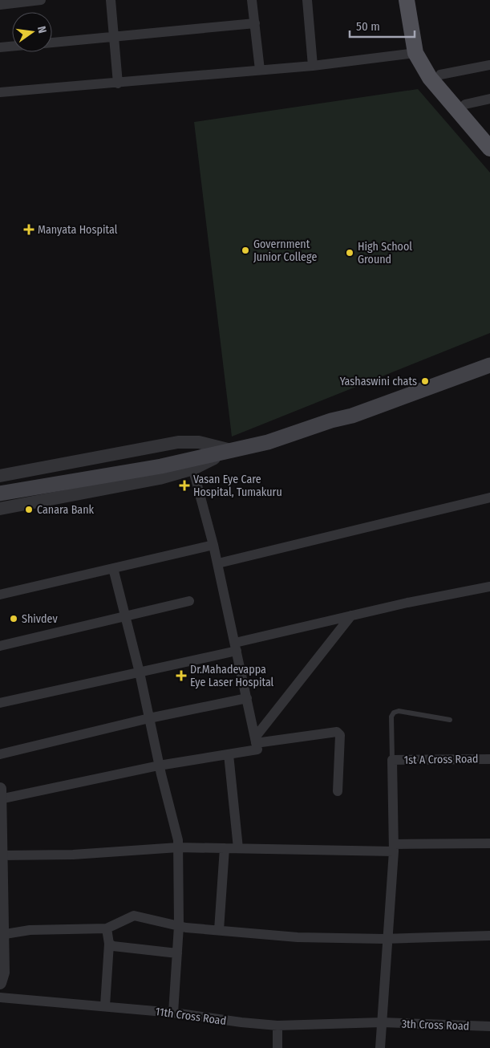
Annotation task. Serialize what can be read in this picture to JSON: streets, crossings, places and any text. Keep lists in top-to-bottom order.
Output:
{
  "streets": {
    "street": ["1st A Cross Road", "11th Cross Road", "3th Cross Road"]
  },
  "crossings": [
    ["11th Cross Road", "3th Cross Road"]
  ],
  "places": {
    "health": ["Manyata Hospital", "Vasan Eye Care Hospital, Tumakuru", "Dr.Mahadevappa Eye Laser Hospital"],
    "other": [
      "Government Junior College",
      "High School Ground",
      "Yashaswini chats",
      "Canara Bank",
      "Shivdev"
    ]
  },
  "scale_bar": "50 m",
  "north": "right"
}
